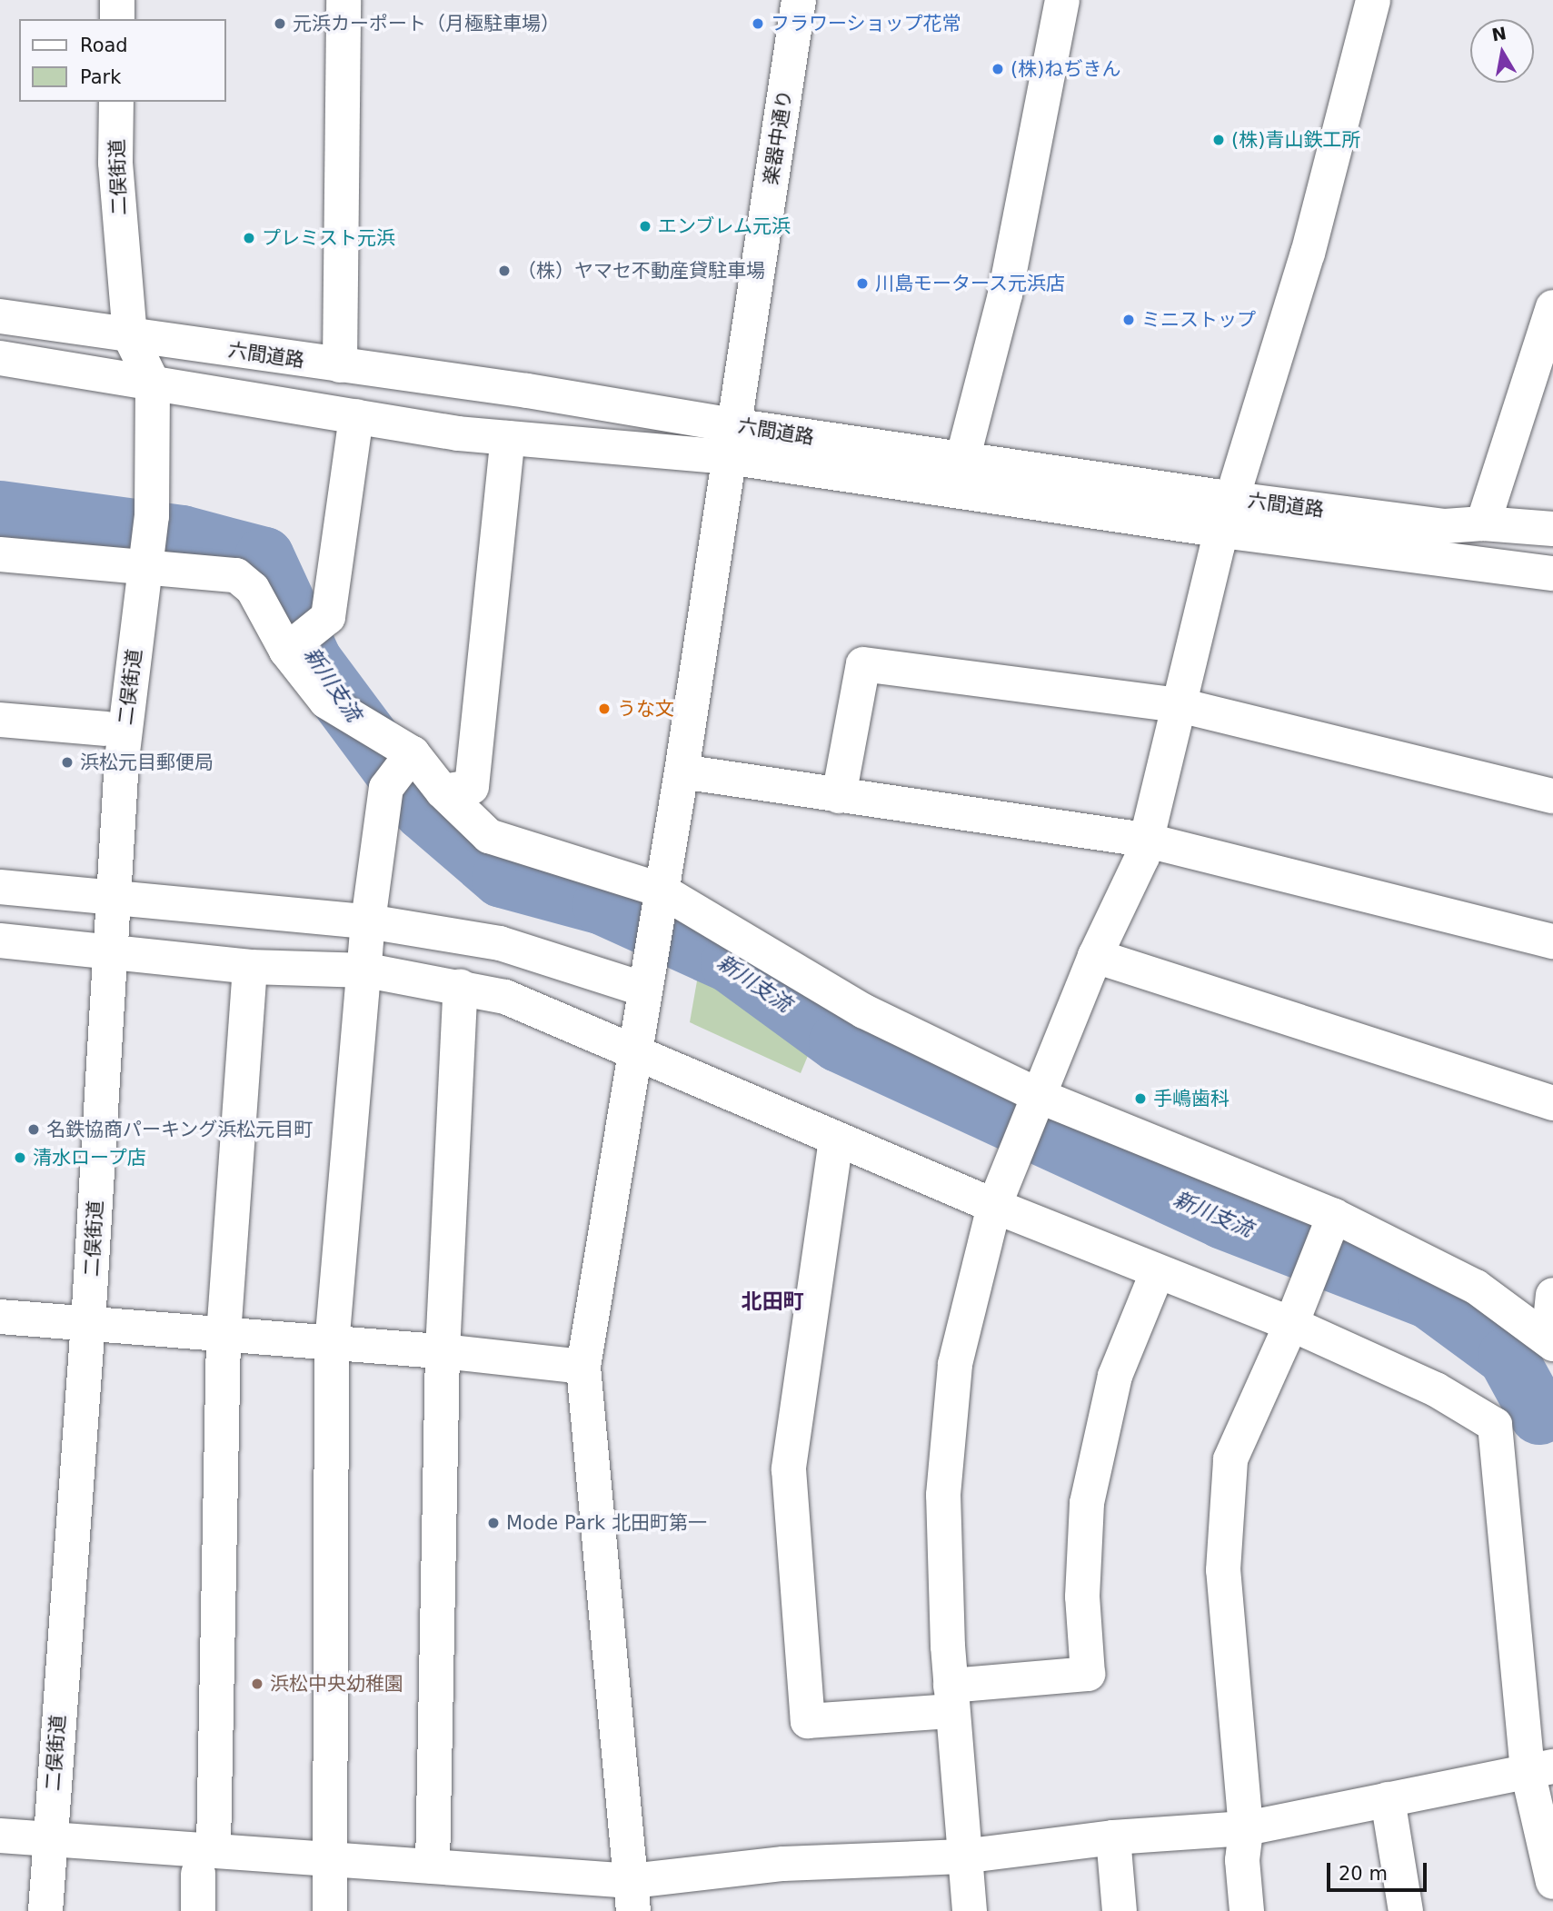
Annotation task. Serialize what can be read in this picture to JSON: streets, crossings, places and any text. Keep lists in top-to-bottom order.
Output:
{
  "streets": {
    "street": ["楽器中通り", "二俣街道", "六間道路"]
  },
  "crossings": [
    ["楽器中通り", "六間道路"],
    ["二俣街道", "六間道路"]
  ],
  "districts": ["北田町"],
  "water": ["新川支流"],
  "places": [
    "元浜カーポート（月極駐車場）",
    "フラワーショップ花常",
    "(株)ねぢきん",
    "(株)青山鉄工所",
    "エンブレム元浜",
    "プレミスト元浜",
    "（株）ヤマセ不動産貸駐車場",
    "川島モータース元浜店",
    "ミニストップ",
    "うな文",
    "浜松元目郵便局",
    "手嶋歯科",
    "名鉄協商パーキング浜松元目町",
    "清水ロープ店",
    "Mode Park 北田町第一",
    "浜松中央幼稚園"
  ],
  "legend": ["Road", "Park"],
  "scale_bar": "20 m",
  "north": "top"
}
